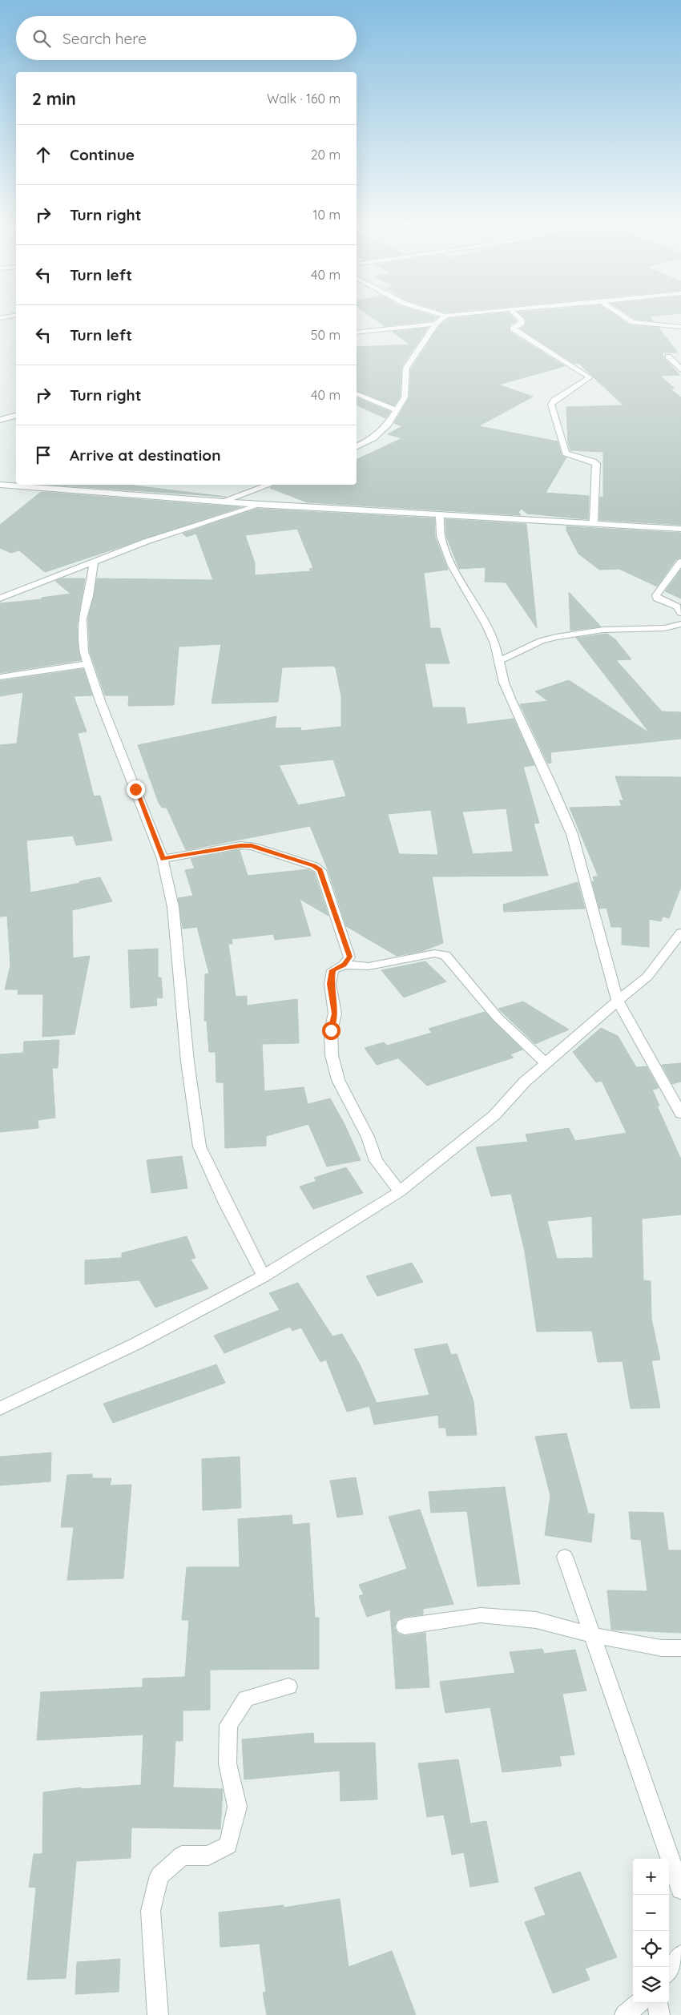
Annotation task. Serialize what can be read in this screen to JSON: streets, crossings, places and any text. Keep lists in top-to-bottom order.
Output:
{
  "page": {
    "search": "Search here",
    "heading": ["2 min", "Walk · 160 m"],
    "list": [
      ["Continue", "20 m"],
      ["Turn right", "10 m"],
      ["Turn left", "40 m"],
      ["Turn left", "50 m"],
      ["Turn right", "40 m"],
      "Arrive at destination"
    ],
    "map_buttons": ["+", "−"]
  }
}
